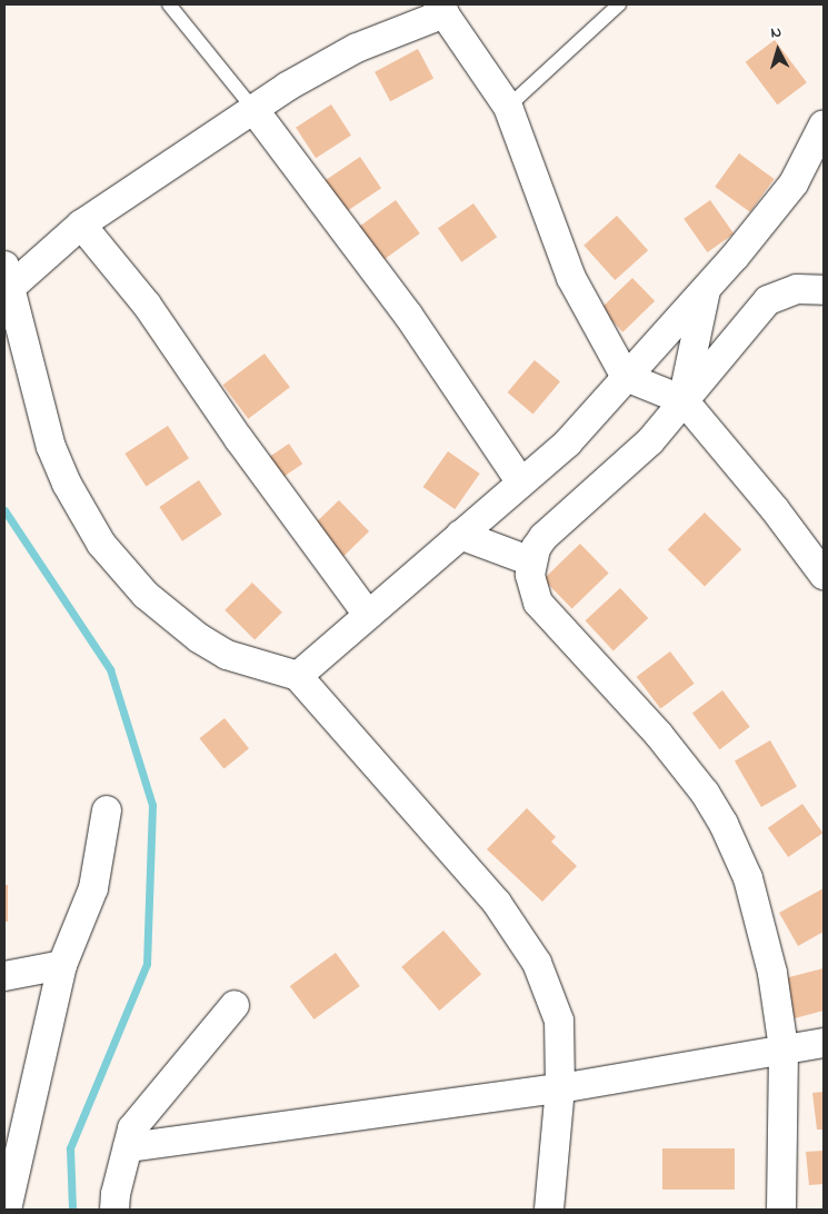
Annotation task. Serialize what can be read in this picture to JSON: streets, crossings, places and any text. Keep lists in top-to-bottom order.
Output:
{
  "north": "top"
}
